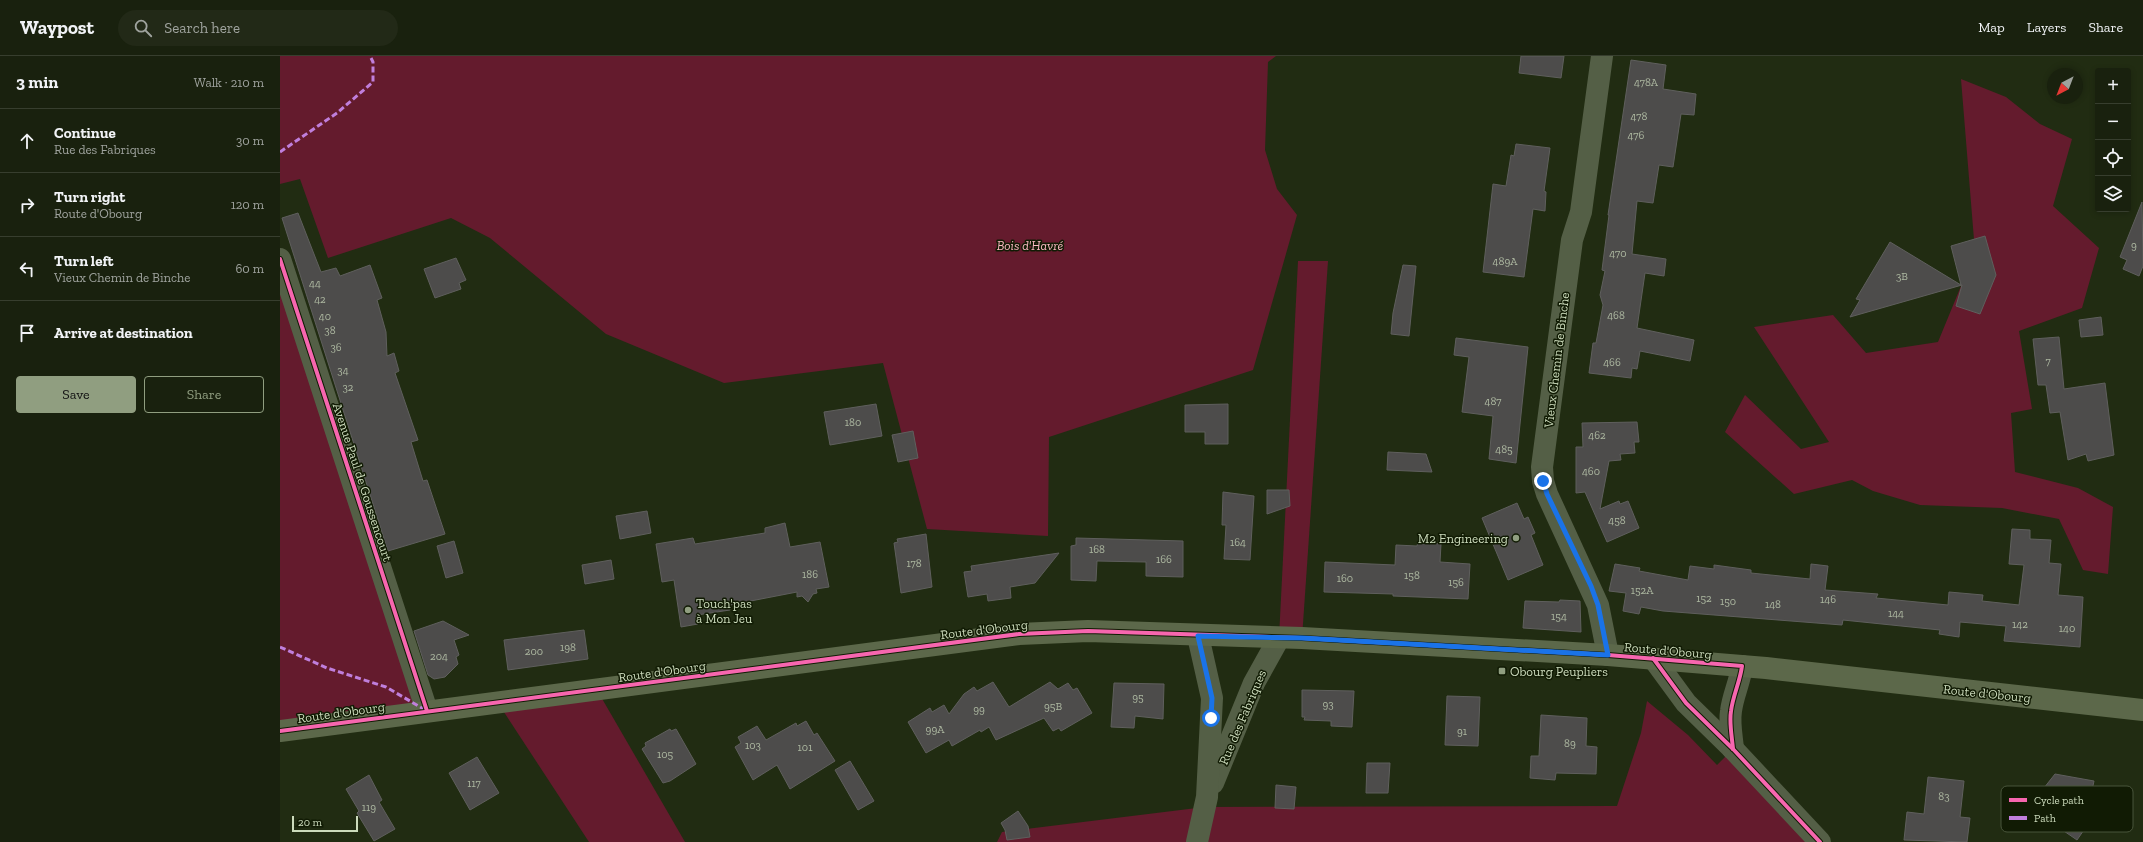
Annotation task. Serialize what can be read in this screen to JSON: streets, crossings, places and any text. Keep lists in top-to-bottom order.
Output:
{
  "streets": {
    "main road": ["Route d'Obourg"],
    "street": ["Vieux Chemin de Binche", "Avenue Paul de Goussencourt", "Rue des Fabriques"]
  },
  "crossings": [
    ["Vieux Chemin de Binche", "Route d'Obourg"],
    ["Avenue Paul de Goussencourt", "Route d'Obourg"],
    ["Route d'Obourg", "Rue des Fabriques"]
  ],
  "parks": ["Bois d'Havré"],
  "places": {
    "other": ["M2 Engineering", "Touch'pas à Mon Jeu"],
    "transit": ["Obourg Peupliers"]
  },
  "house_numbers": [
    "478A",
    "478",
    "476",
    "9",
    "470",
    "489A",
    "3B",
    "44",
    "42",
    "468",
    "40",
    "38",
    "36",
    "7",
    "466",
    "34",
    "32",
    "487",
    "180",
    "462",
    "485",
    "460",
    "458",
    "164",
    "168",
    "166",
    "178",
    "186",
    "158",
    "160",
    "156",
    "152A",
    "152",
    "146",
    "150",
    "148",
    "144",
    "154",
    "142",
    "140",
    "198",
    "200",
    "204",
    "95",
    "93",
    "95B",
    "99",
    "99A",
    "91",
    "89",
    "103",
    "101",
    "105",
    "117",
    "83",
    "119"
  ],
  "legend": ["Cycle path", "Path"],
  "scale_bar": "20 m",
  "north": "bottom left",
  "page": {
    "header": "Waypost",
    "search": "Search here",
    "nav": ["Map", "Layers", "Share"],
    "heading": ["3 min", "Walk · 210 m"],
    "map_buttons": ["+", "−"],
    "list": [
      ["Continue", "Rue des Fabriques", "30 m"],
      ["Turn right", "Route d'Obourg", "120 m"],
      ["Turn left", "Vieux Chemin de Binche", "60 m"],
      "Arrive at destination"
    ],
    "buttons": ["Save", "Share"],
    "scale": "20 m"
  }
}
